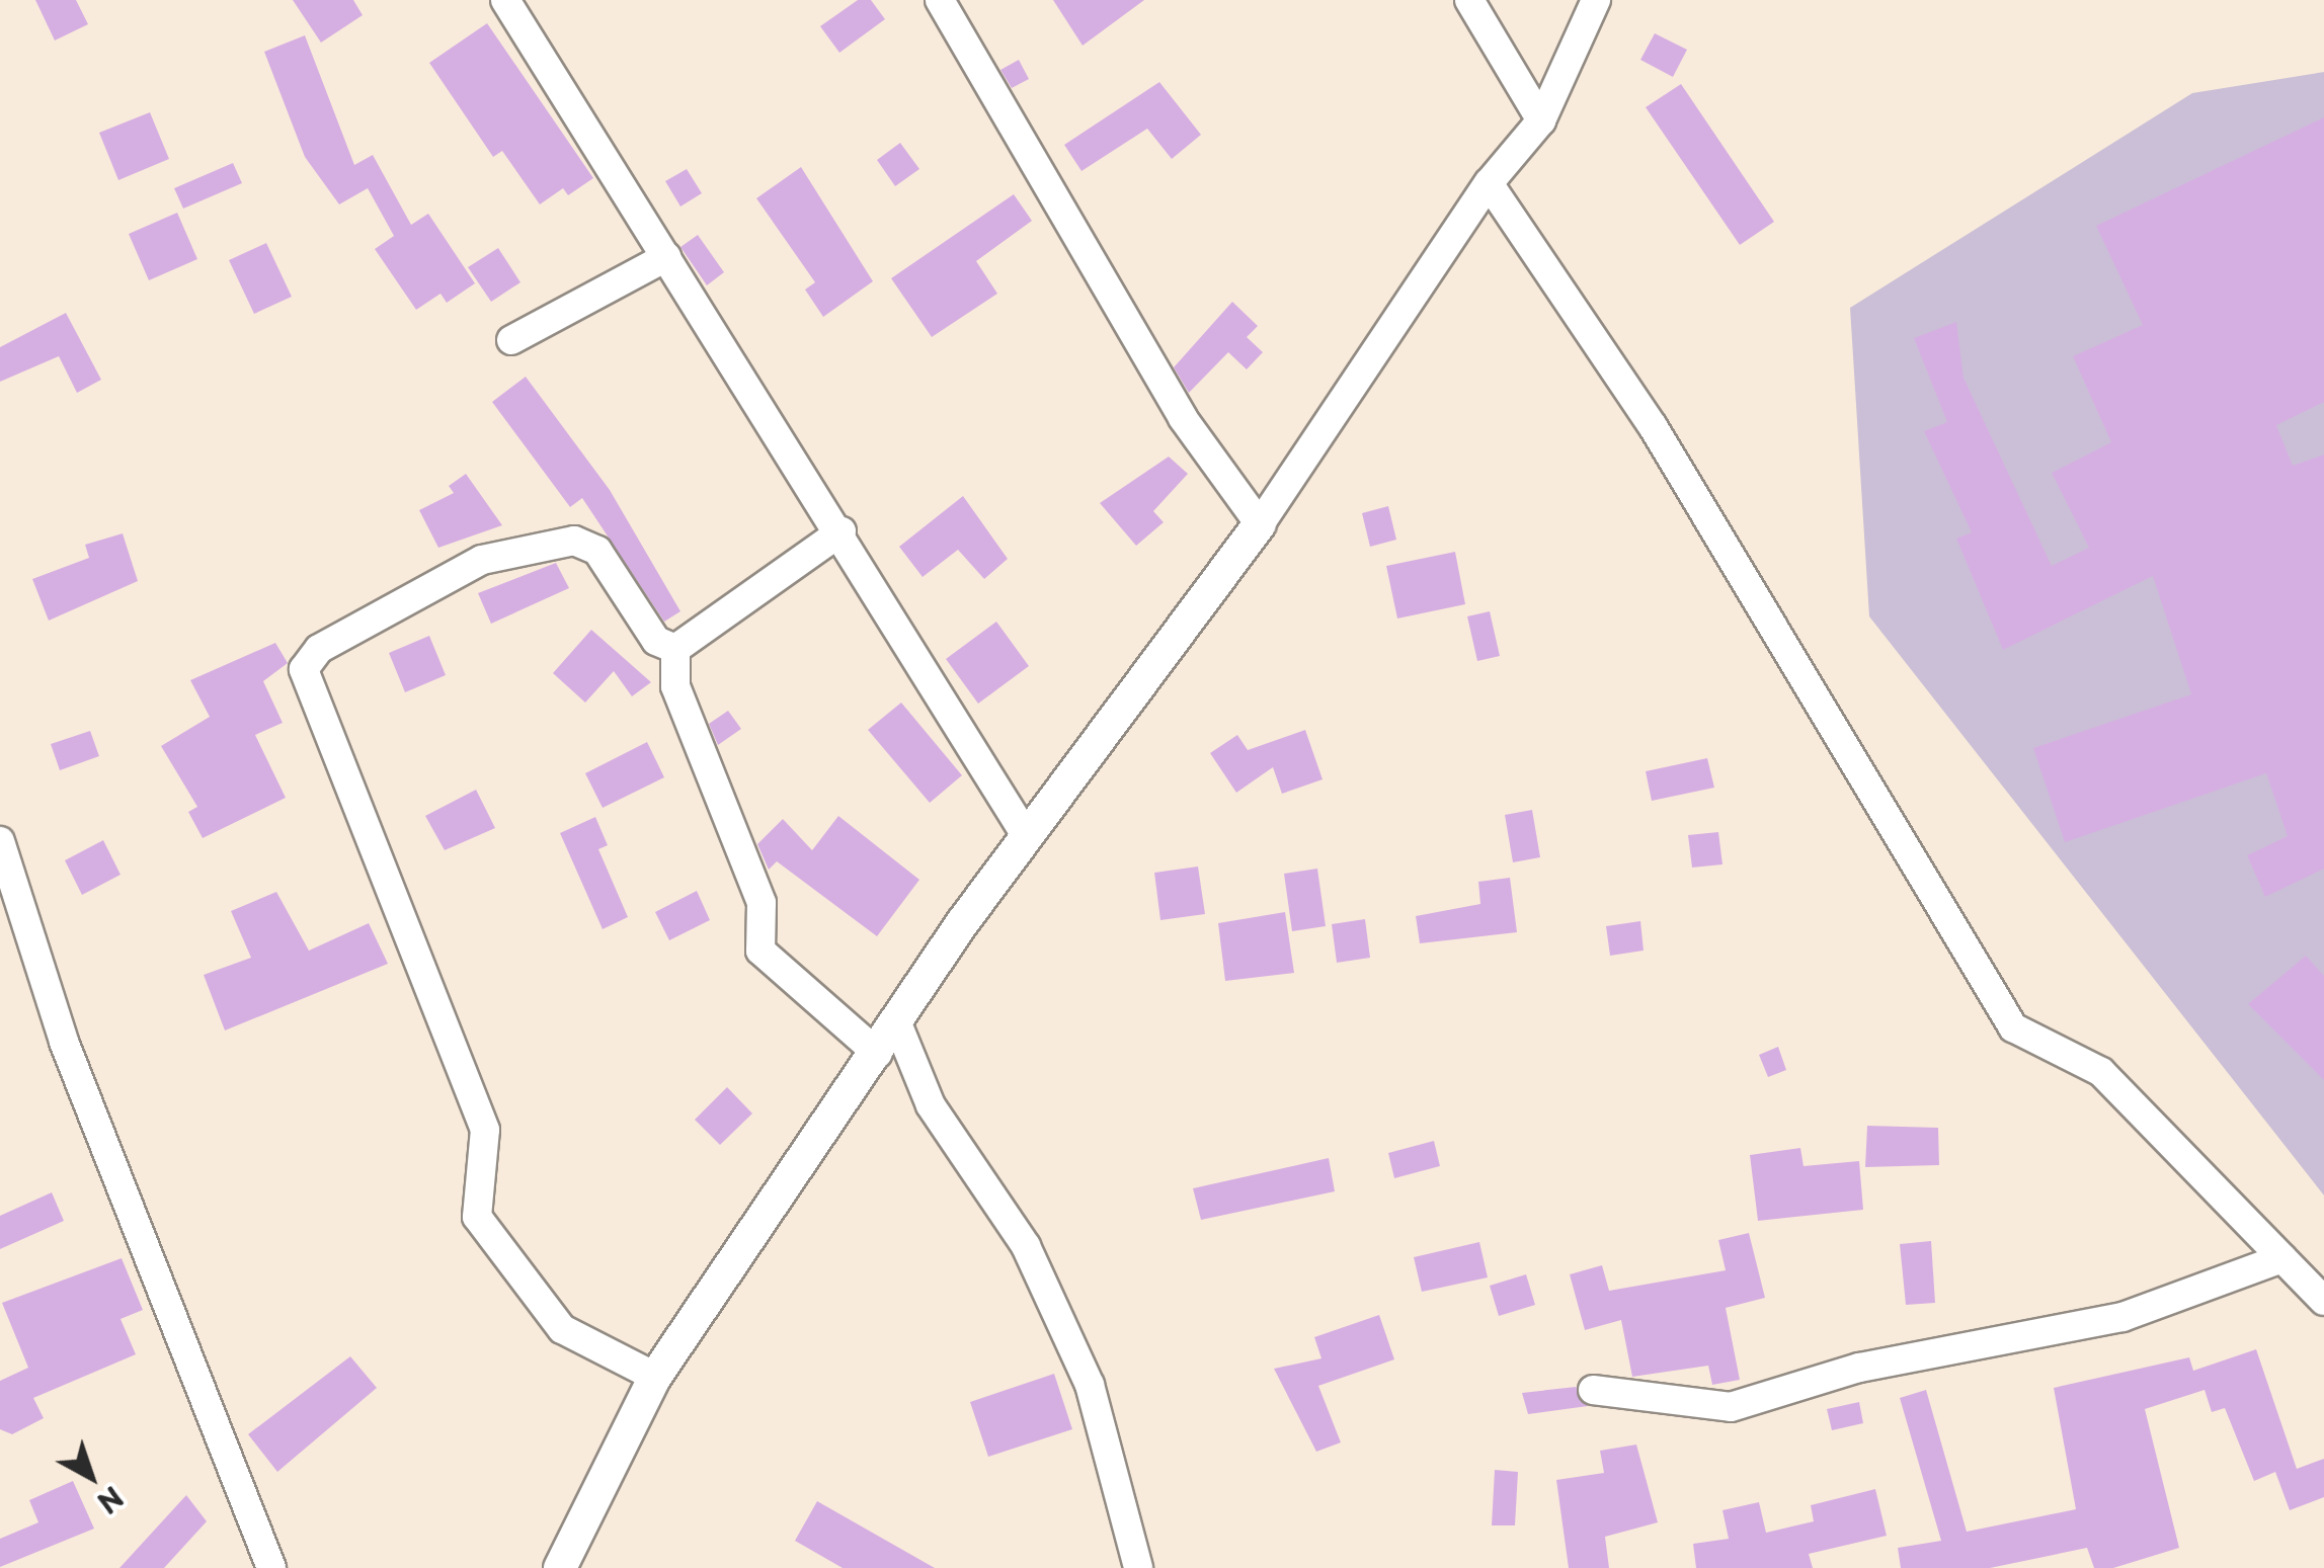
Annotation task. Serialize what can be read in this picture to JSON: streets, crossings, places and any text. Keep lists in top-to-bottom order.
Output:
{
  "north": "bottom right"
}
